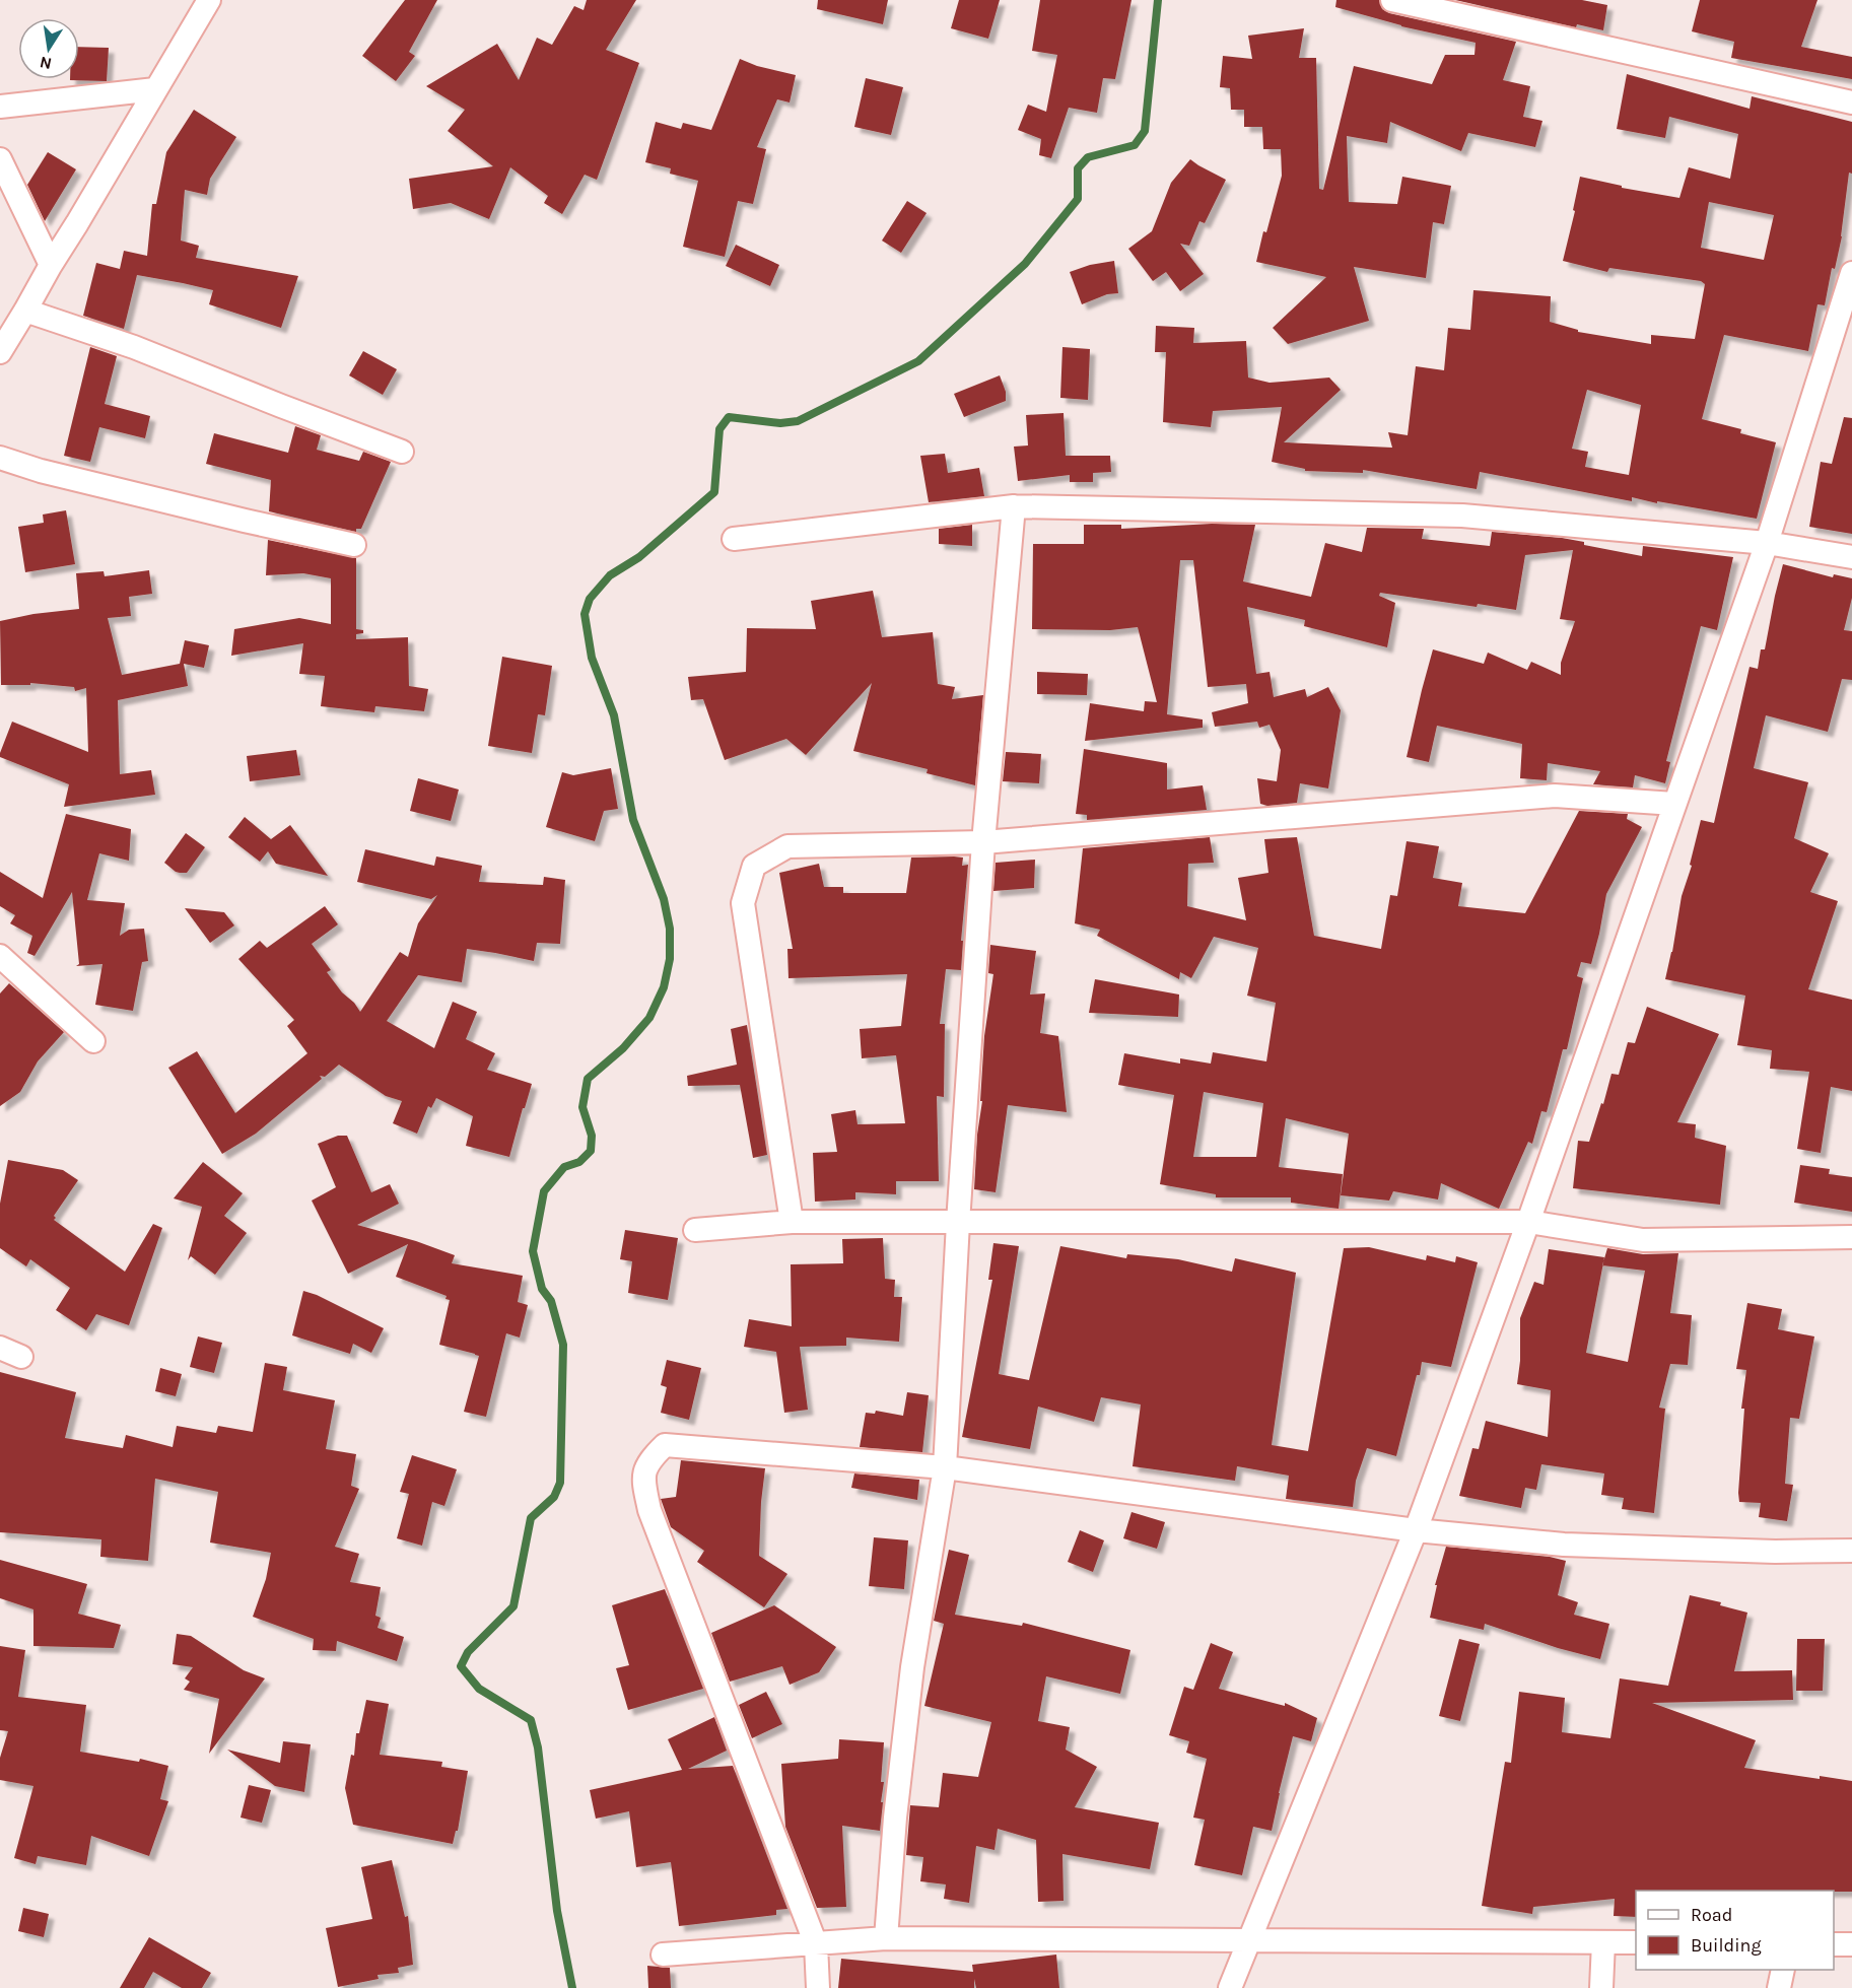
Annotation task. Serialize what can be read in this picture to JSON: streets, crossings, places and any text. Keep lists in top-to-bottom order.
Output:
{
  "legend": ["Road", "Building"],
  "north": "bottom"
}
